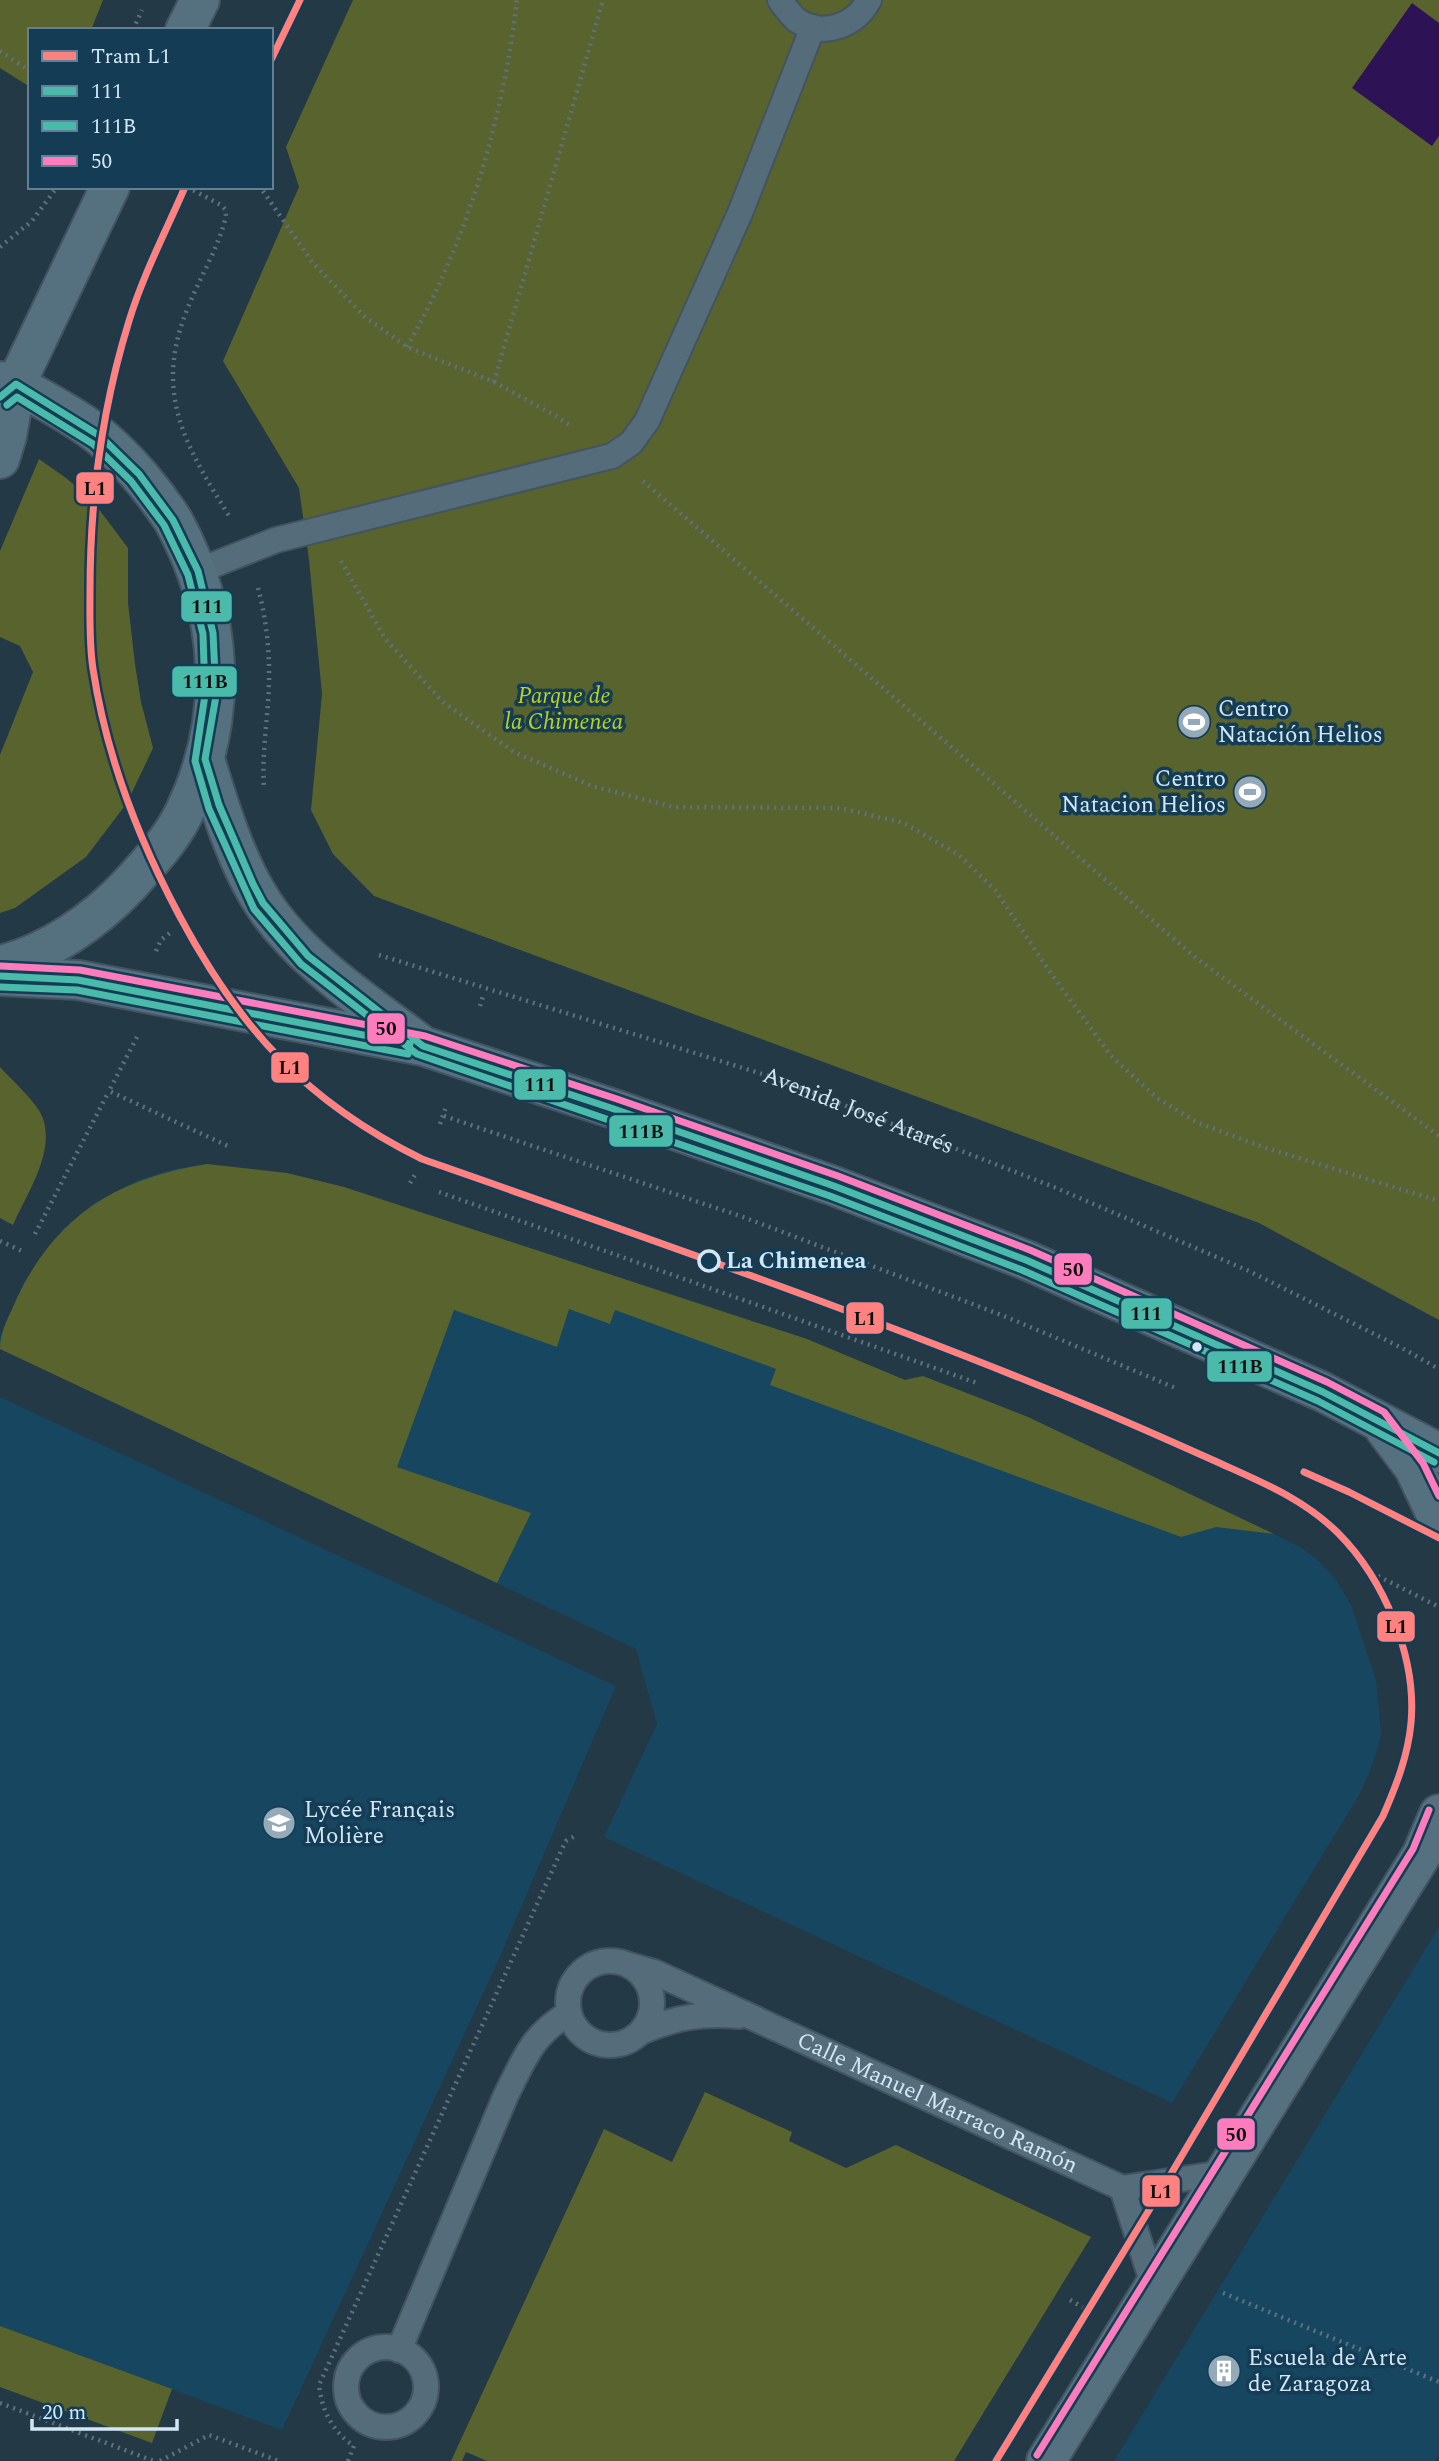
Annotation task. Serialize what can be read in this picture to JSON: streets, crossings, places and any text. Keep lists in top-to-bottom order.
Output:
{
  "streets": {
    "lane": ["Calle Manuel Marraco Ramón"],
    "path": ["Avenida José Atarés"]
  },
  "parks": ["Parque de la Chimenea"],
  "places": {
    "sports": ["Centro Natación Helios", "Centro Natacion Helios"],
    "other": ["La Chimenea"],
    "school or university": ["Lycée Français Molière"],
    "building": ["Escuela de Arte de Zaragoza"]
  },
  "lines": [
    "tram line L1",
    "transit line 111",
    "transit line 111B",
    "transit line 50"
  ],
  "legend": [
    "Tram L1",
    "111",
    "111B",
    "50"
  ],
  "scale_bar": "20 m"
}
